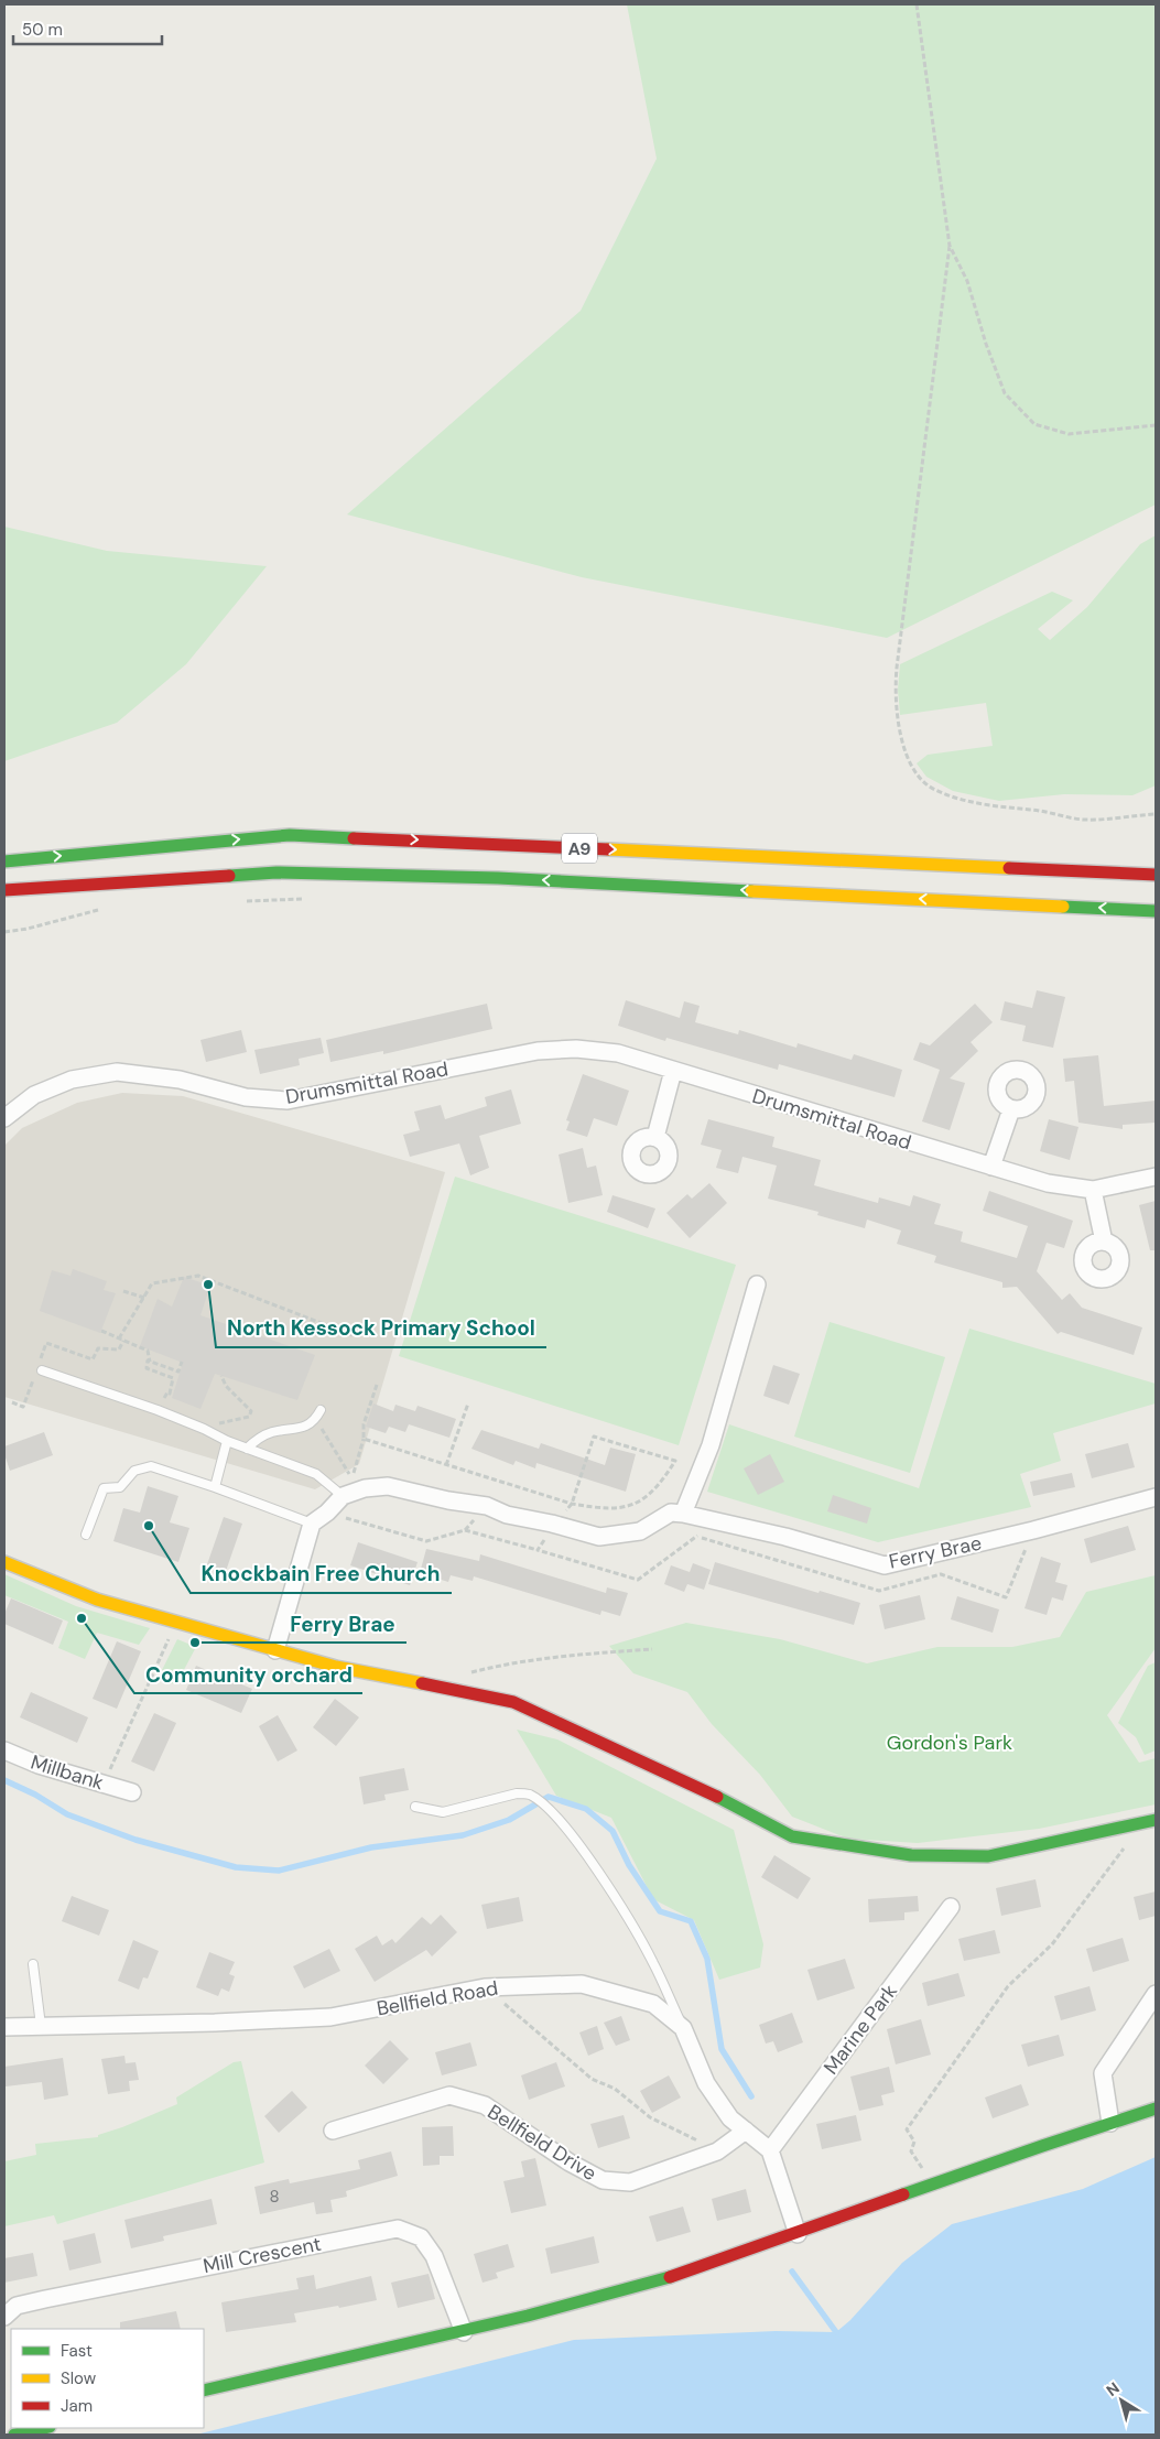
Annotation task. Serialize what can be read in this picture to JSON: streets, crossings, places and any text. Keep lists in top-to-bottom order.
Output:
{
  "streets": {
    "main road": ["A9"],
    "street": [
      "Drumsmittal Road",
      "Ferry Brae",
      "Millbank",
      "Bellfield Road",
      "Marine Park",
      "Bellfield Drive",
      "Mill Crescent"
    ]
  },
  "crossings": [
    ["Bellfield Road", "Marine Park"],
    ["Bellfield Road", "Bellfield Drive"]
  ],
  "parks": ["Gordon's Park"],
  "places": [
    "North Kessock Primary School",
    "Knockbain Free Church",
    "Community orchard",
    "Ferry Brae"
  ],
  "house_numbers": ["8"],
  "legend": ["Fast", "Slow", "Jam"],
  "scale_bar": "50 m",
  "north": "top left"
}
